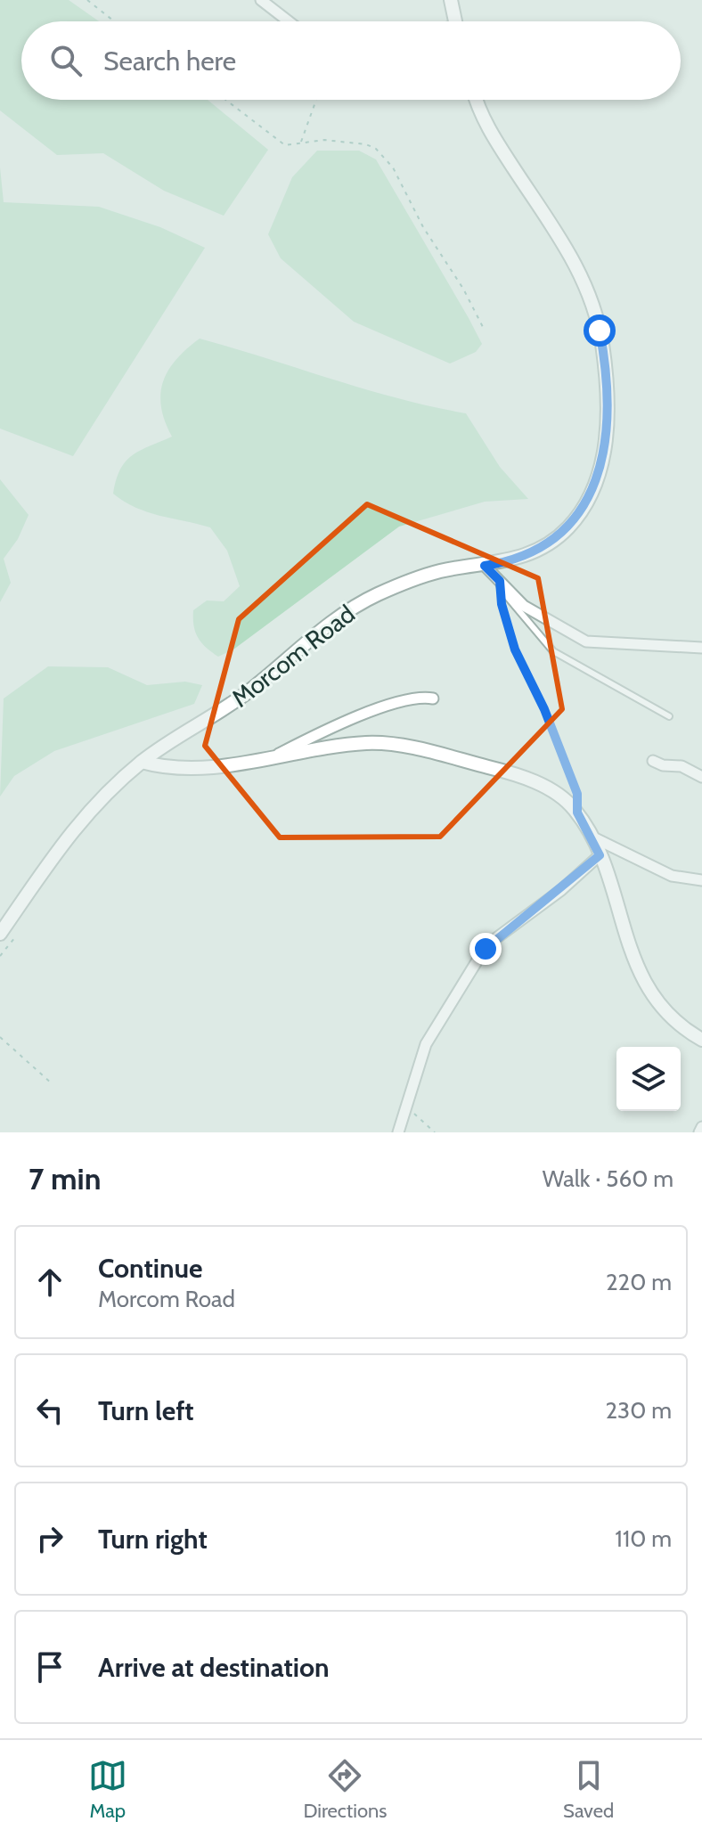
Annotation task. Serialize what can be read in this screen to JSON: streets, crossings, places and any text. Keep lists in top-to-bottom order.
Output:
{
  "streets": {
    "street": ["Morcom Road"]
  },
  "page": {
    "search": "Search here",
    "heading": ["7 min", "Walk · 560 m"],
    "list": [
      ["Continue", "Morcom Road", "220 m"],
      ["Turn left", "230 m"],
      ["Turn right", "110 m"],
      "Arrive at destination"
    ],
    "nav": ["Map", "Directions", "Saved"]
  }
}
